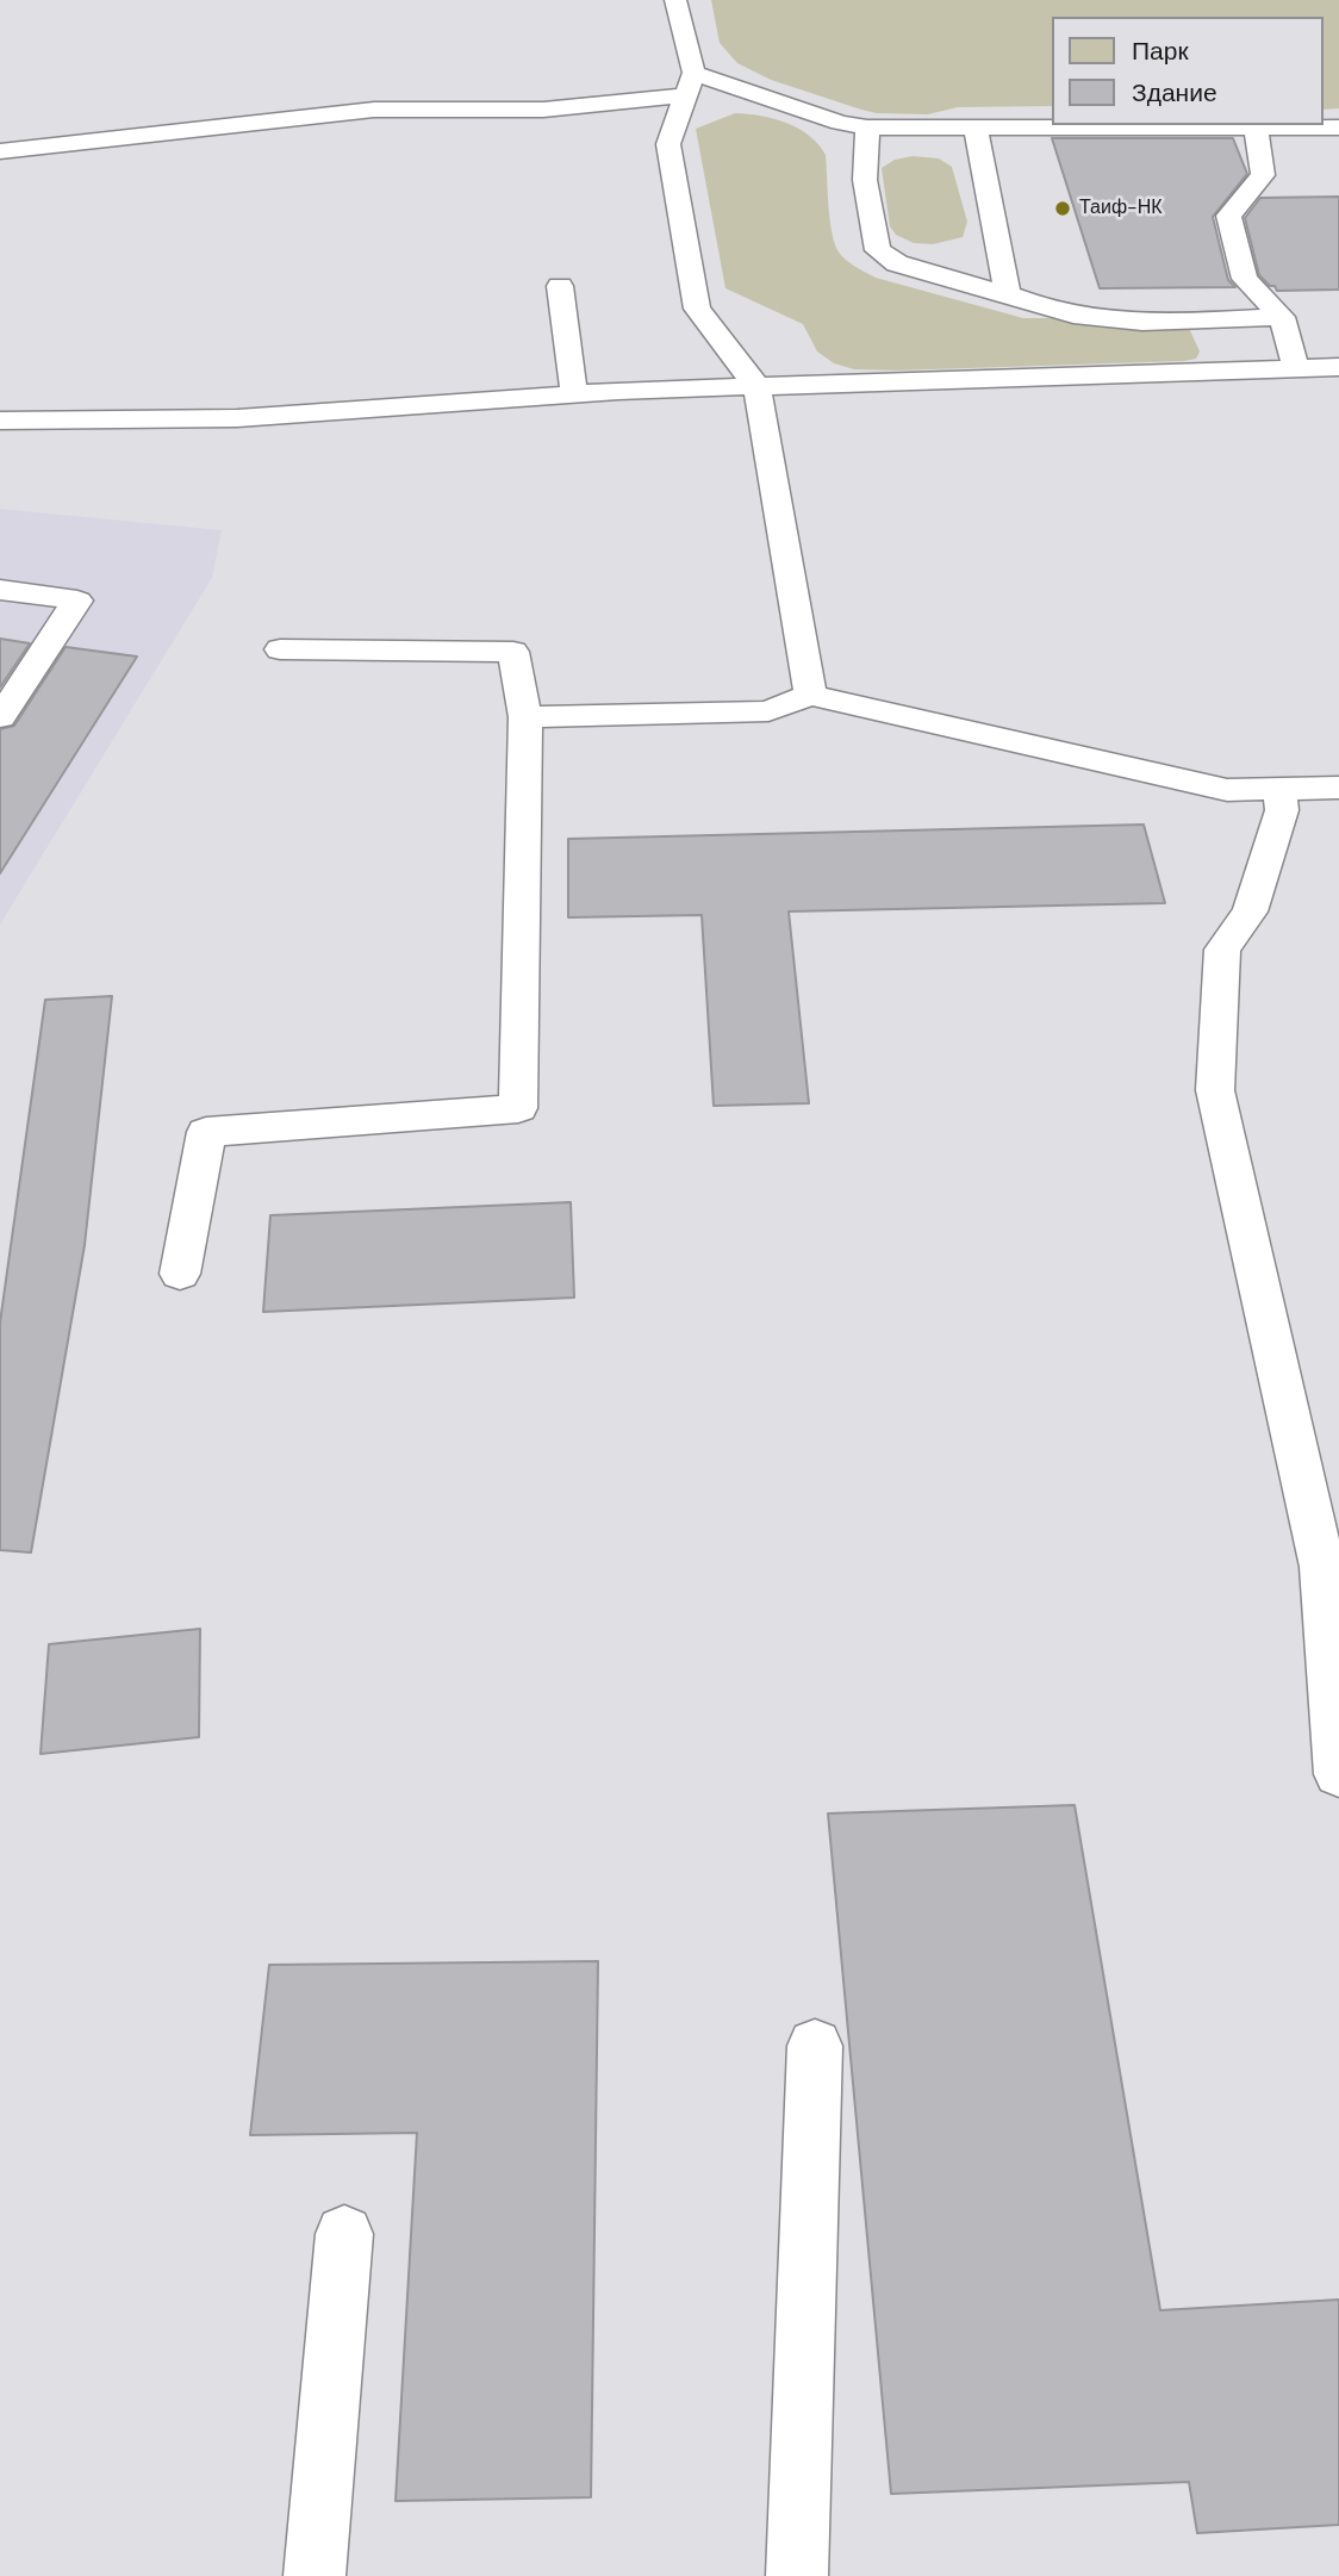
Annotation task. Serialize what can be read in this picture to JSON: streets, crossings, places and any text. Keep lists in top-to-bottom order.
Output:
{
  "places": ["Таиф-НК"],
  "legend": ["Парк", "Здание"]
}
